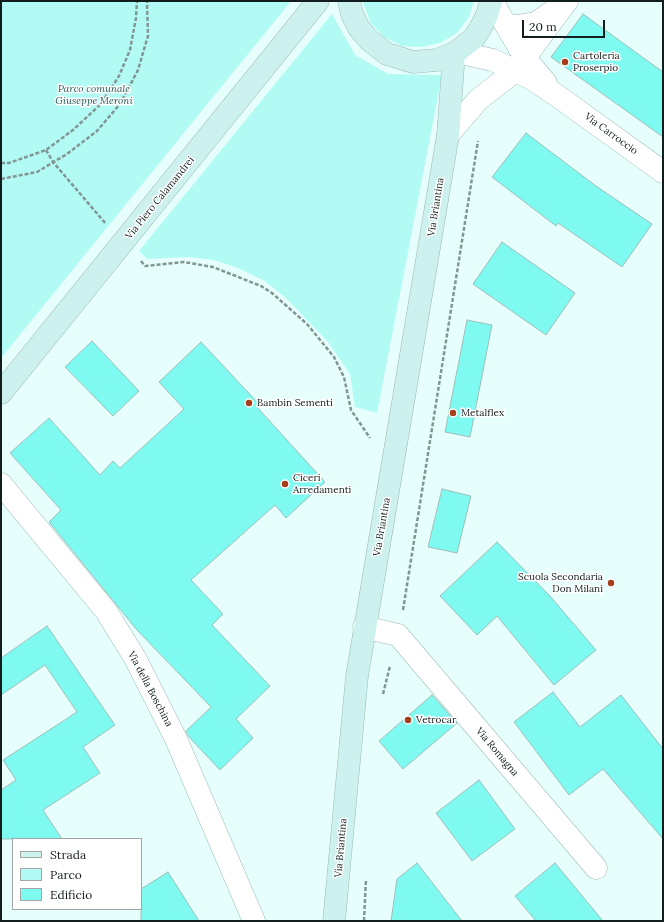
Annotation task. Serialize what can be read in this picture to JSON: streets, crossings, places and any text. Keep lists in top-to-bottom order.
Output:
{
  "streets": {
    "main road": ["Via Piero Calamandrei", "Via Briantina"],
    "street": ["Via Carroccio", "Via della Boschina", "Via Romagna"]
  },
  "crossings": [
    ["Via Carroccio", "Via Briantina"]
  ],
  "parks": ["Parco comunale Giuseppe Meroni"],
  "places": [
    "Cartoleria Proserpio",
    "Bambin Sementi",
    "Metalflex",
    "Ciceri Arredamenti",
    "Scuola Secondaria Don Milani",
    "Vetrocar"
  ],
  "legend": ["Strada", "Parco", "Edificio"],
  "scale_bar": "20 m"
}
